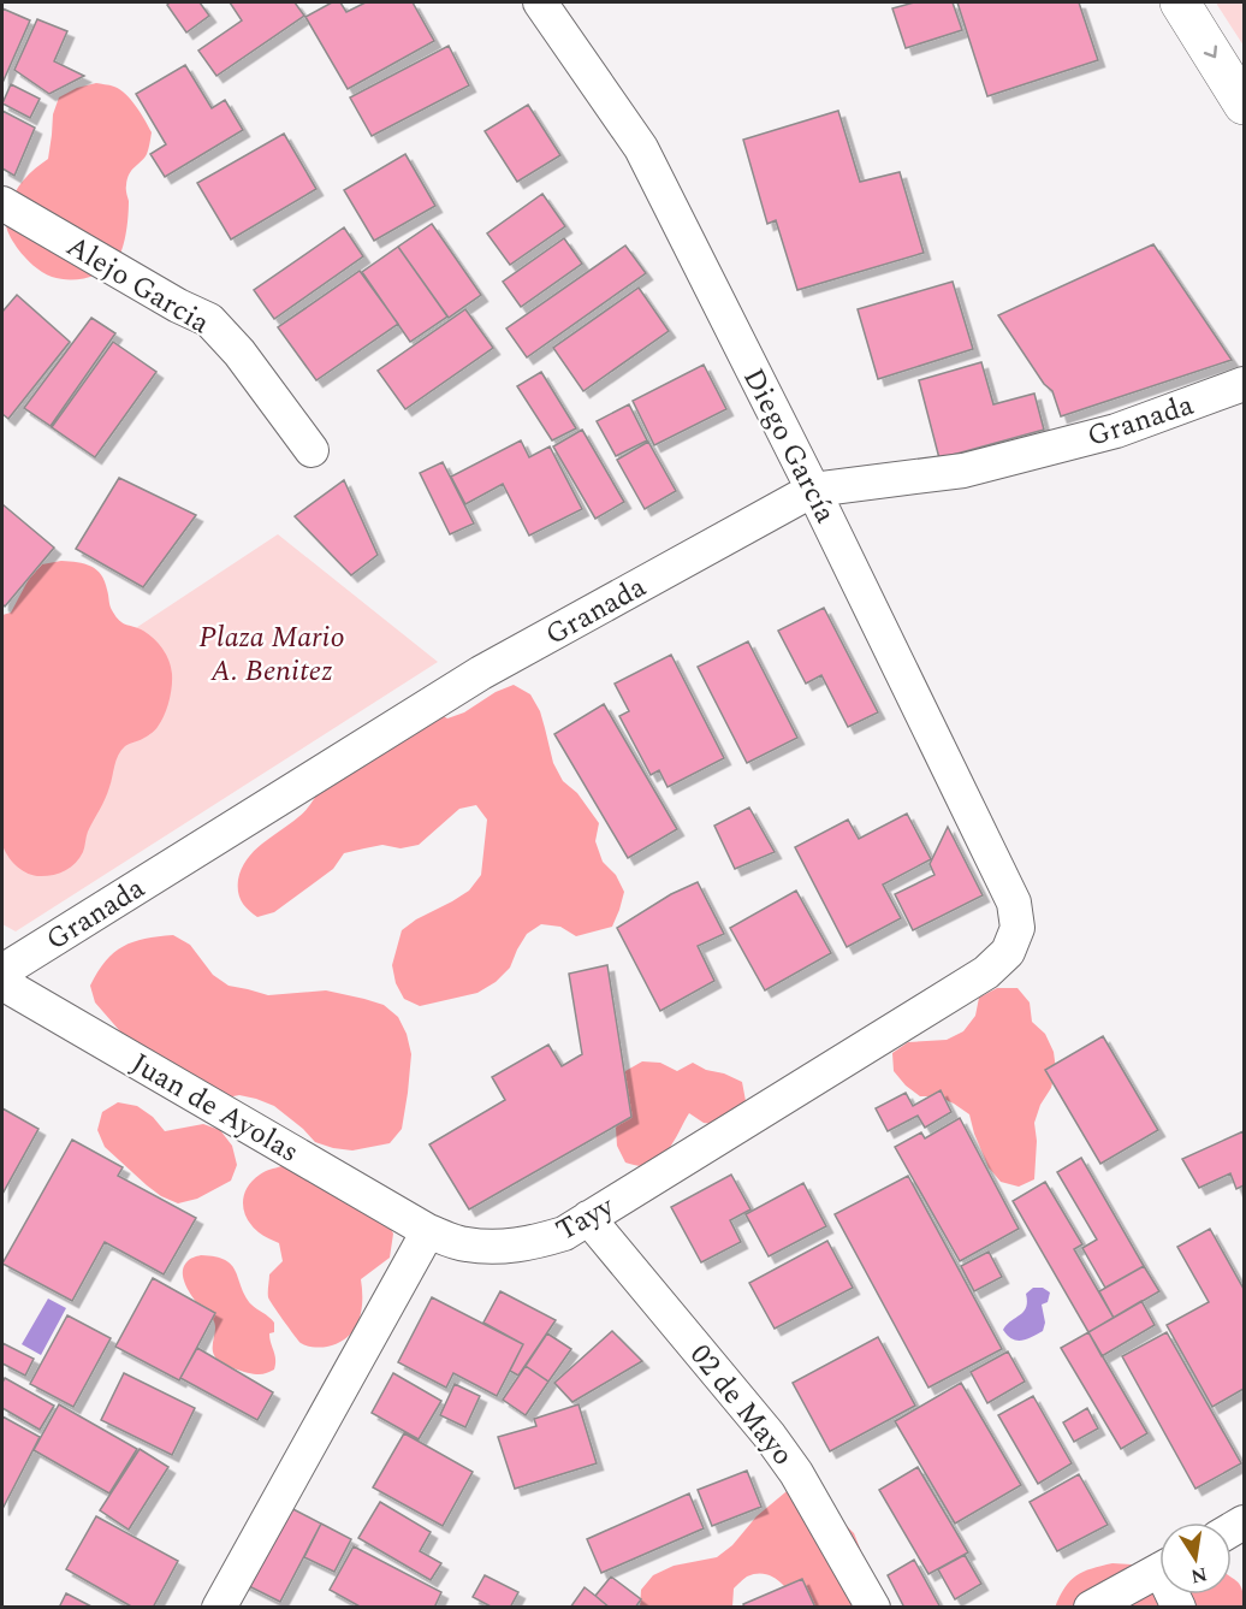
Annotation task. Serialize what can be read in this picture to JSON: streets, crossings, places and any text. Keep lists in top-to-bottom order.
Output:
{
  "streets": {
    "street": [
      "Alejo Garcia",
      "Granada",
      "Diego García",
      "Juan de Ayolas",
      "Tayy",
      "02 de Mayo"
    ]
  },
  "crossings": [
    ["Granada", "Diego García"],
    ["Diego García", "Tayy"],
    ["Juan de Ayolas", "Tayy"],
    ["Tayy", "02 de Mayo"]
  ],
  "parks": ["Plaza Mario A. Benitez"],
  "north": "bottom"
}
